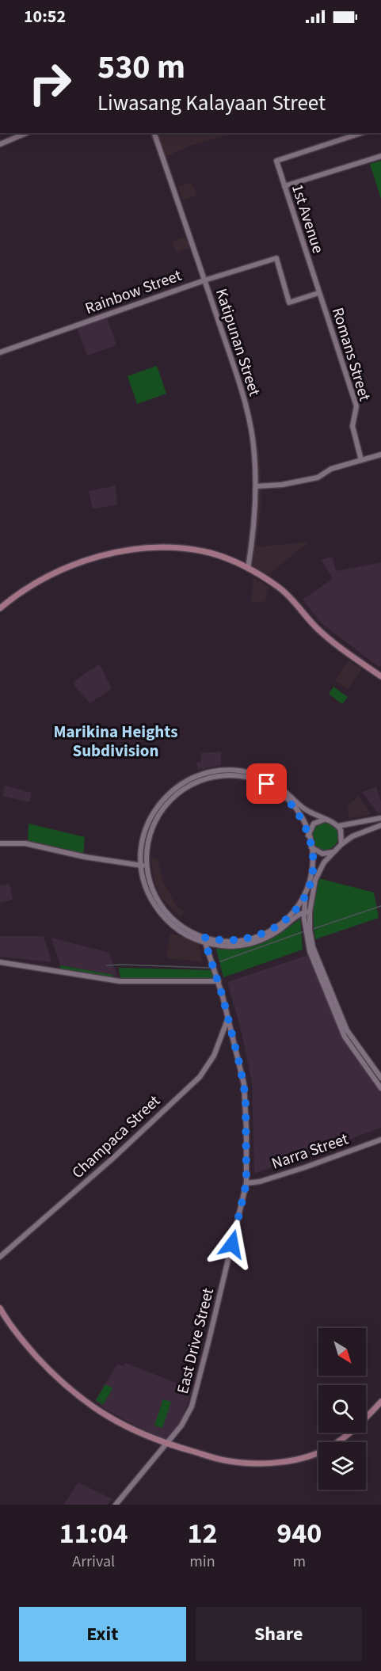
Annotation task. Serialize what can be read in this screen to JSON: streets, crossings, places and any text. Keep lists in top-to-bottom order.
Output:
{
  "streets": {
    "street": [
      "1st Avenue",
      "Rainbow Street",
      "Katipunan Street",
      "Romans Street",
      "Champaca Street",
      "Narra Street",
      "East Drive Street"
    ]
  },
  "crossings": [
    ["1st Avenue", "Romans Street"],
    ["Rainbow Street", "Katipunan Street"],
    ["Rainbow Street", "Romans Street"],
    ["Champaca Street", "East Drive Street"],
    ["Narra Street", "East Drive Street"]
  ],
  "districts": ["Marikina Heights Subdivision"],
  "north": "bottom right",
  "page": {
    "status": "10:52",
    "turn": ["530 m", "Liwasang Kalayaan Street"],
    "eta": [
      "11:04",
      "Arrival",
      "12",
      "min",
      "940",
      "m"
    ],
    "buttons": ["Exit", "Share"]
  }
}
